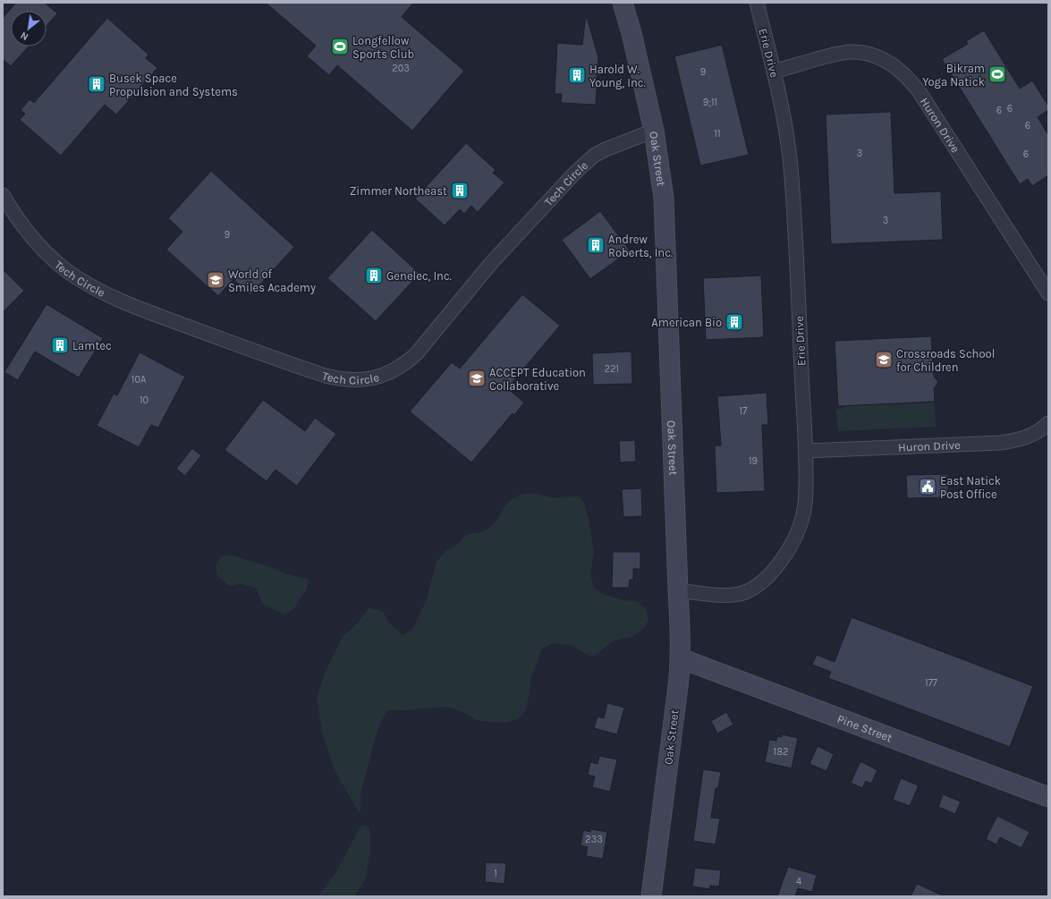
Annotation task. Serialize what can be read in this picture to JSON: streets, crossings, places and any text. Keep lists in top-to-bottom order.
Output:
{
  "streets": {
    "main road": ["Oak Street", "Pine Street"],
    "street": ["Erie Drive", "Huron Drive", "Tech Circle"]
  },
  "crossings": [
    ["Erie Drive", "Huron Drive"],
    ["Erie Drive", "Oak Street"],
    ["Oak Street", "Tech Circle"],
    ["Oak Street", "Pine Street"]
  ],
  "places": {
    "sports": ["Longfellow Sports Club", "Bikram Yoga Natick"],
    "building": [
      "Harold W. Young, Inc.",
      "Busek Space Propulsion and Systems",
      "Zimmer Northeast",
      "Andrew Roberts, Inc.",
      "Genelec, Inc.",
      "American Bio",
      "Lamtec"
    ],
    "school or university": ["World of Smiles Academy", "Crossroads School for Children", "ACCEPT Education Collaborative"],
    "public building": ["East Natick Post Office"]
  },
  "house_numbers": [
    "203",
    "9",
    "9;11",
    "6",
    "6",
    "6",
    "11",
    "3",
    "6",
    "3",
    "9",
    "221",
    "10A",
    "10",
    "17",
    "19",
    "177",
    "182",
    "233",
    "1",
    "4"
  ],
  "north": "bottom left"
}
